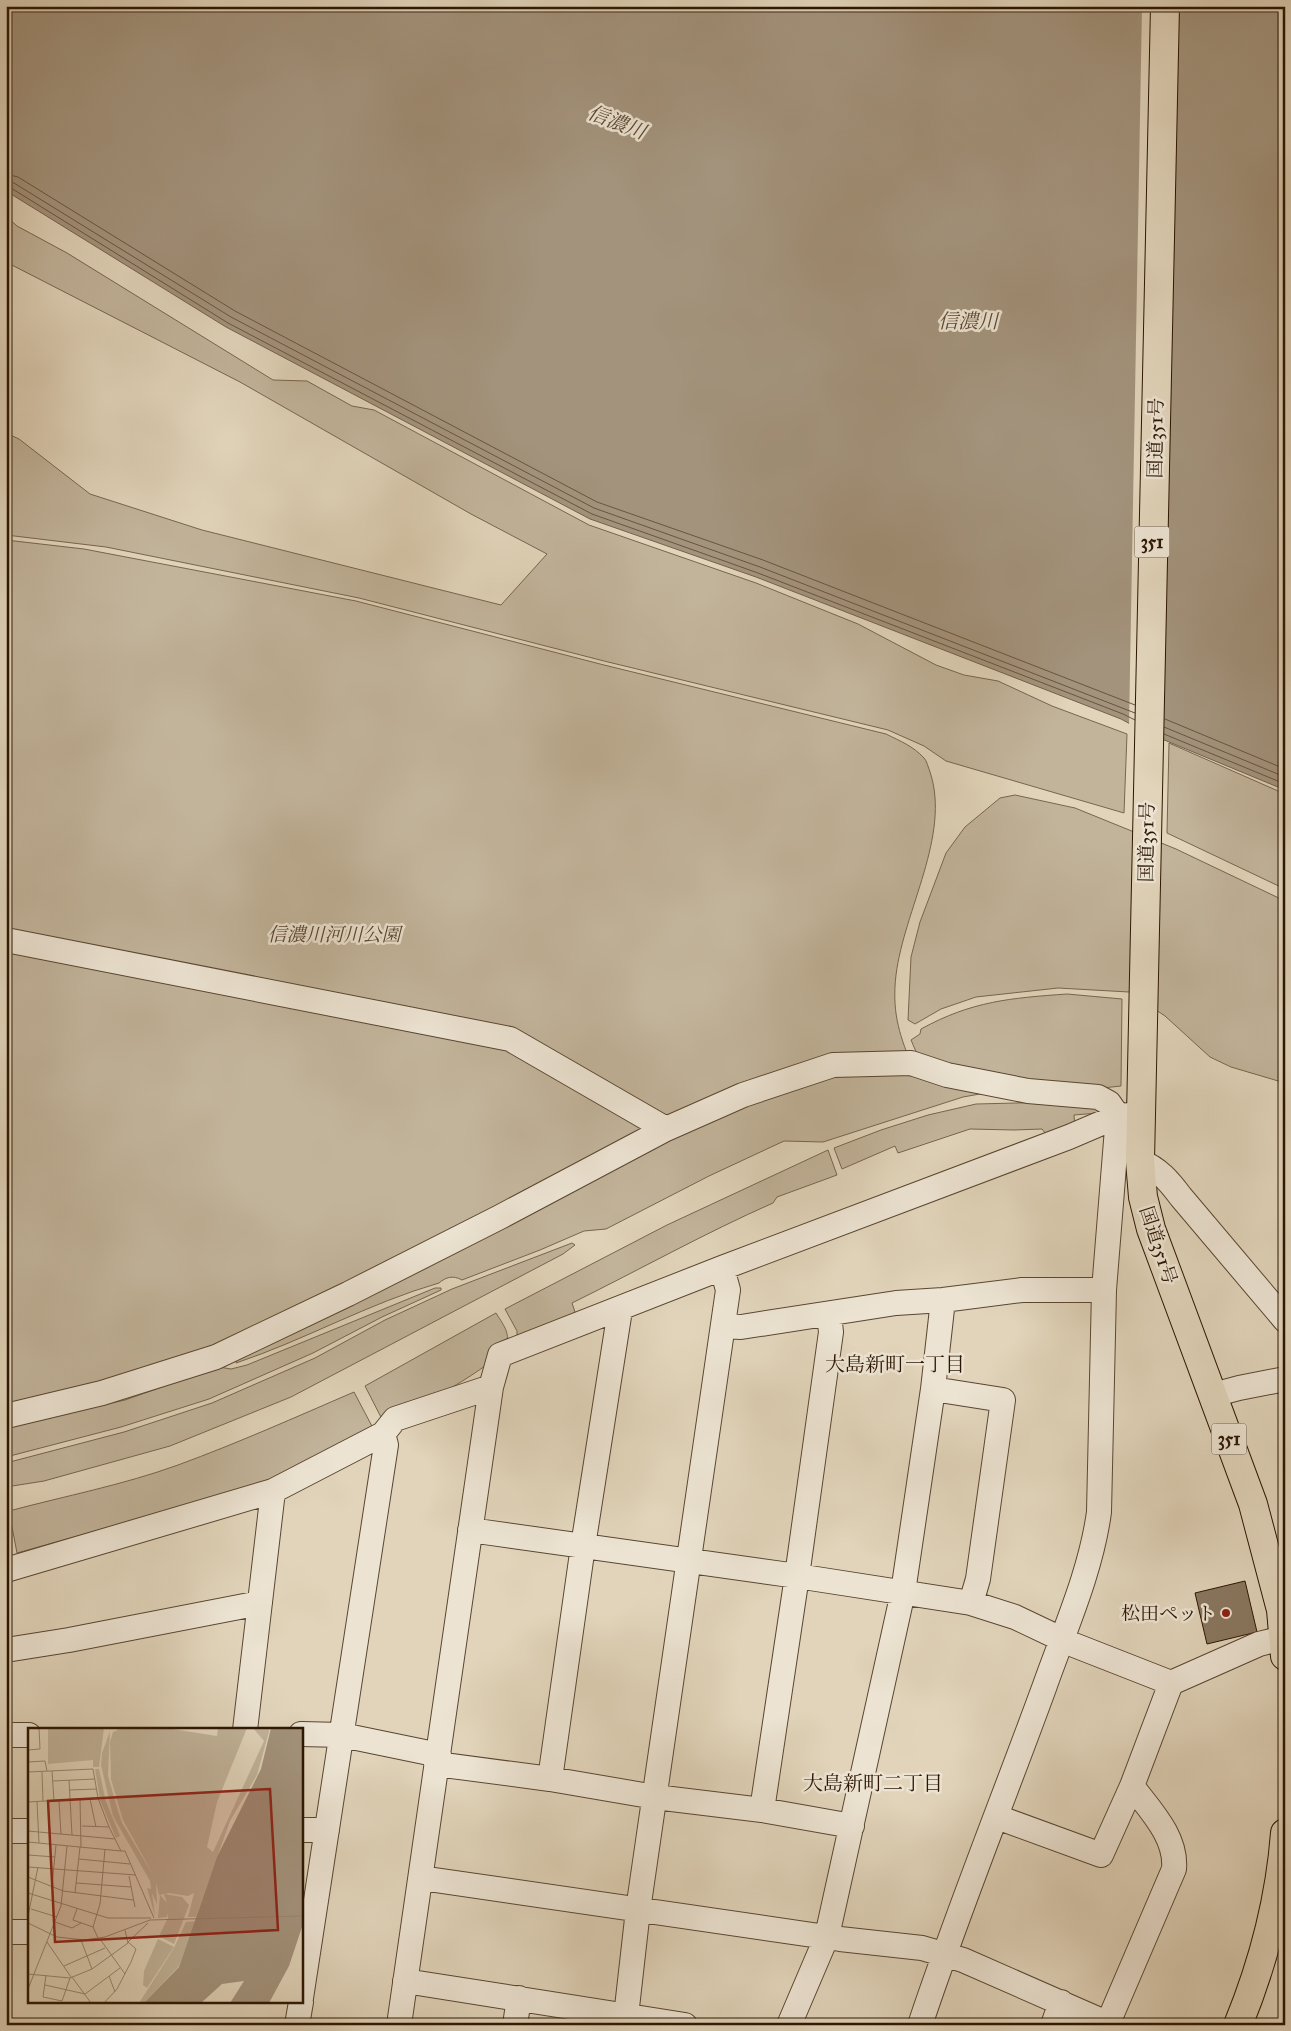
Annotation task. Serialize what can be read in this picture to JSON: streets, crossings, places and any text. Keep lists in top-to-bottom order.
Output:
{
  "streets": {
    "highway": ["国道351号", "351"]
  },
  "districts": ["大島新町一丁目", "大島新町二丁目"],
  "water": ["信濃川"],
  "parks": ["信濃川河川公園"],
  "places": ["松田ペット"]
}
